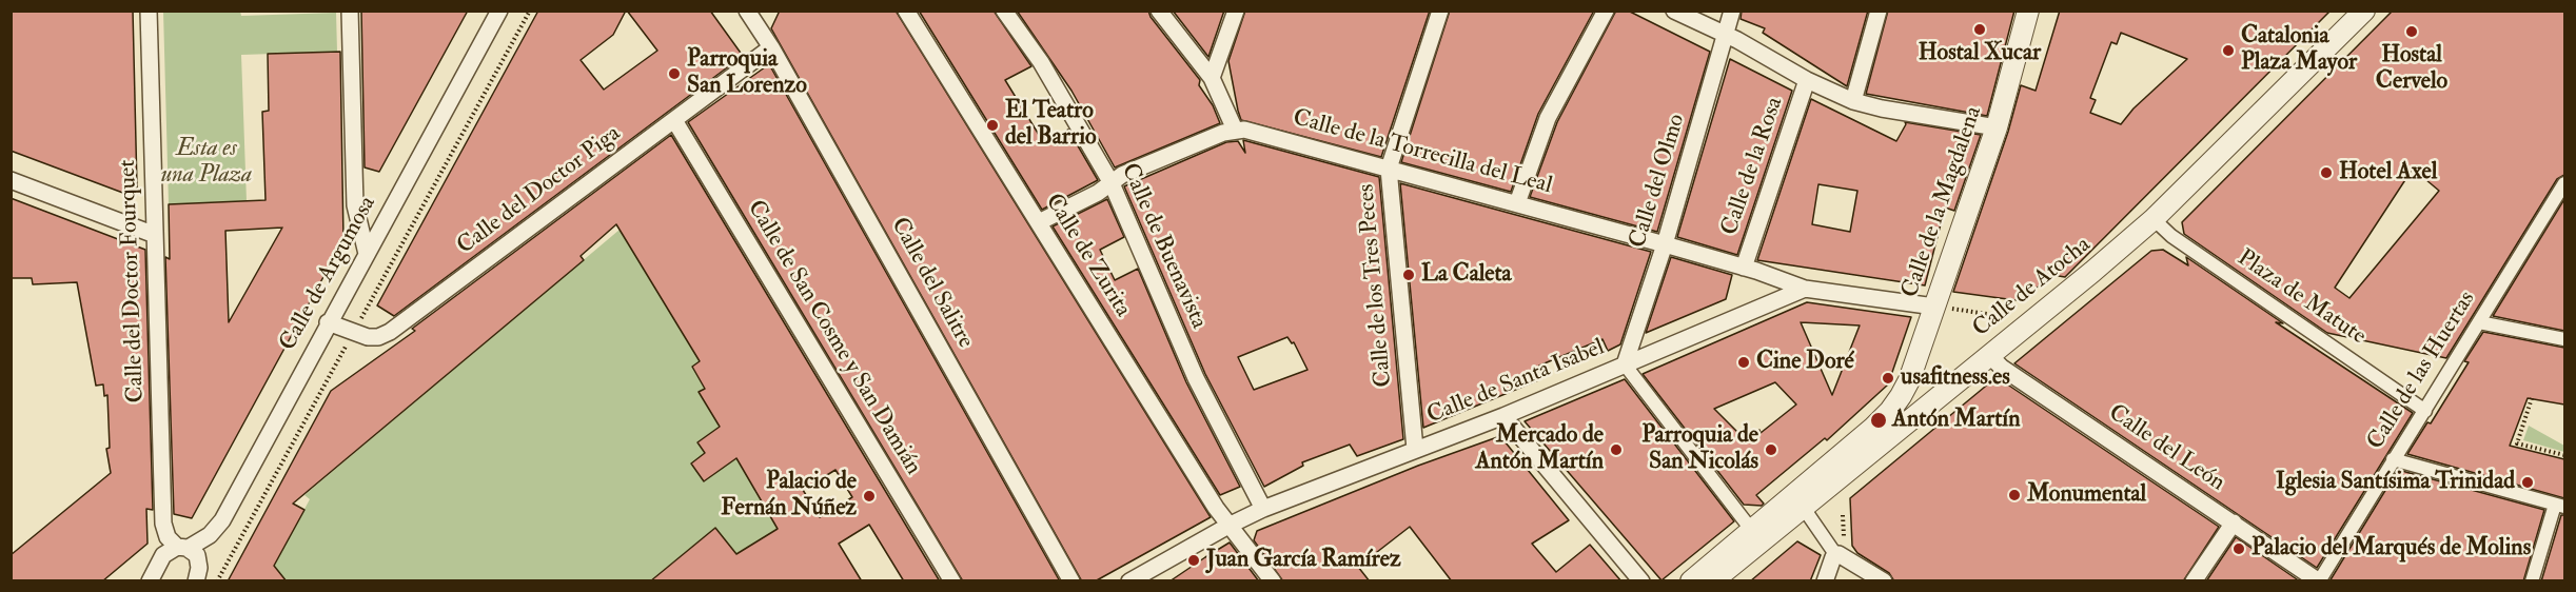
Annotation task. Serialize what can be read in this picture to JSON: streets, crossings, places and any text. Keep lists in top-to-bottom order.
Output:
{
  "streets": {
    "street": [
      "Calle de la Torrecilla del Leal",
      "Calle de la Rosa",
      "Calle del Olmo",
      "Calle del Doctor Piga",
      "Calle de la Magdalena",
      "Calle de Buenavista",
      "Calle de Zurita",
      "Calle de Argumosa",
      "Calle del Doctor Fourquet",
      "Calle del Salitre",
      "Calle de los Tres Peces",
      "Calle de Atocha",
      "Plaza de Matute",
      "Calle de San Cosme y San Damián",
      "Calle de las Huertas",
      "Calle de Santa Isabel",
      "Calle del León"
    ]
  },
  "crossings": [
    ["Calle de la Torrecilla del Leal", "Calle de la Rosa"],
    ["Calle de la Torrecilla del Leal", "Calle del Olmo"],
    ["Calle de la Torrecilla del Leal", "Calle de los Tres Peces"],
    ["Calle de la Torrecilla del Leal", "Calle de Santa Isabel"],
    ["Calle del Olmo", "Calle de Santa Isabel"],
    ["Calle del Doctor Piga", "Calle de Argumosa"],
    ["Calle del Doctor Piga", "Calle del Salitre"],
    ["Calle del Doctor Piga", "Calle de San Cosme y San Damián"],
    ["Calle de la Magdalena", "Calle de Atocha"],
    ["Calle de Buenavista", "Calle de Santa Isabel"],
    ["Calle de Zurita", "Calle de Santa Isabel"],
    ["Calle de Argumosa", "Calle del Doctor Fourquet"],
    ["Calle de los Tres Peces", "Calle de Santa Isabel"],
    ["Calle de Atocha", "Plaza de Matute"],
    ["Calle de Atocha", "Calle del León"],
    ["Plaza de Matute", "Calle de las Huertas"],
    ["Calle de las Huertas", "Calle del León"]
  ],
  "parks": ["Esta es una Plaza"],
  "places": [
    "Hostal Xucar",
    "Hostal Cervelo",
    "Catalonia Plaza Mayor",
    "Parroquia San Lorenzo",
    "El Teatro del Barrio",
    "Hotel Axel",
    "La Caleta",
    "Cine Doré",
    "usafitness.es",
    "Antón Martín",
    "Mercado de Antón Martín",
    "Parroquia de San Nicolás",
    "Iglesia Santísima Trinidad",
    "Monumental",
    "Palacio de Fernán Núñez",
    "Palacio del Marqués de Molins",
    "Juan García Ramírez"
  ]
}
